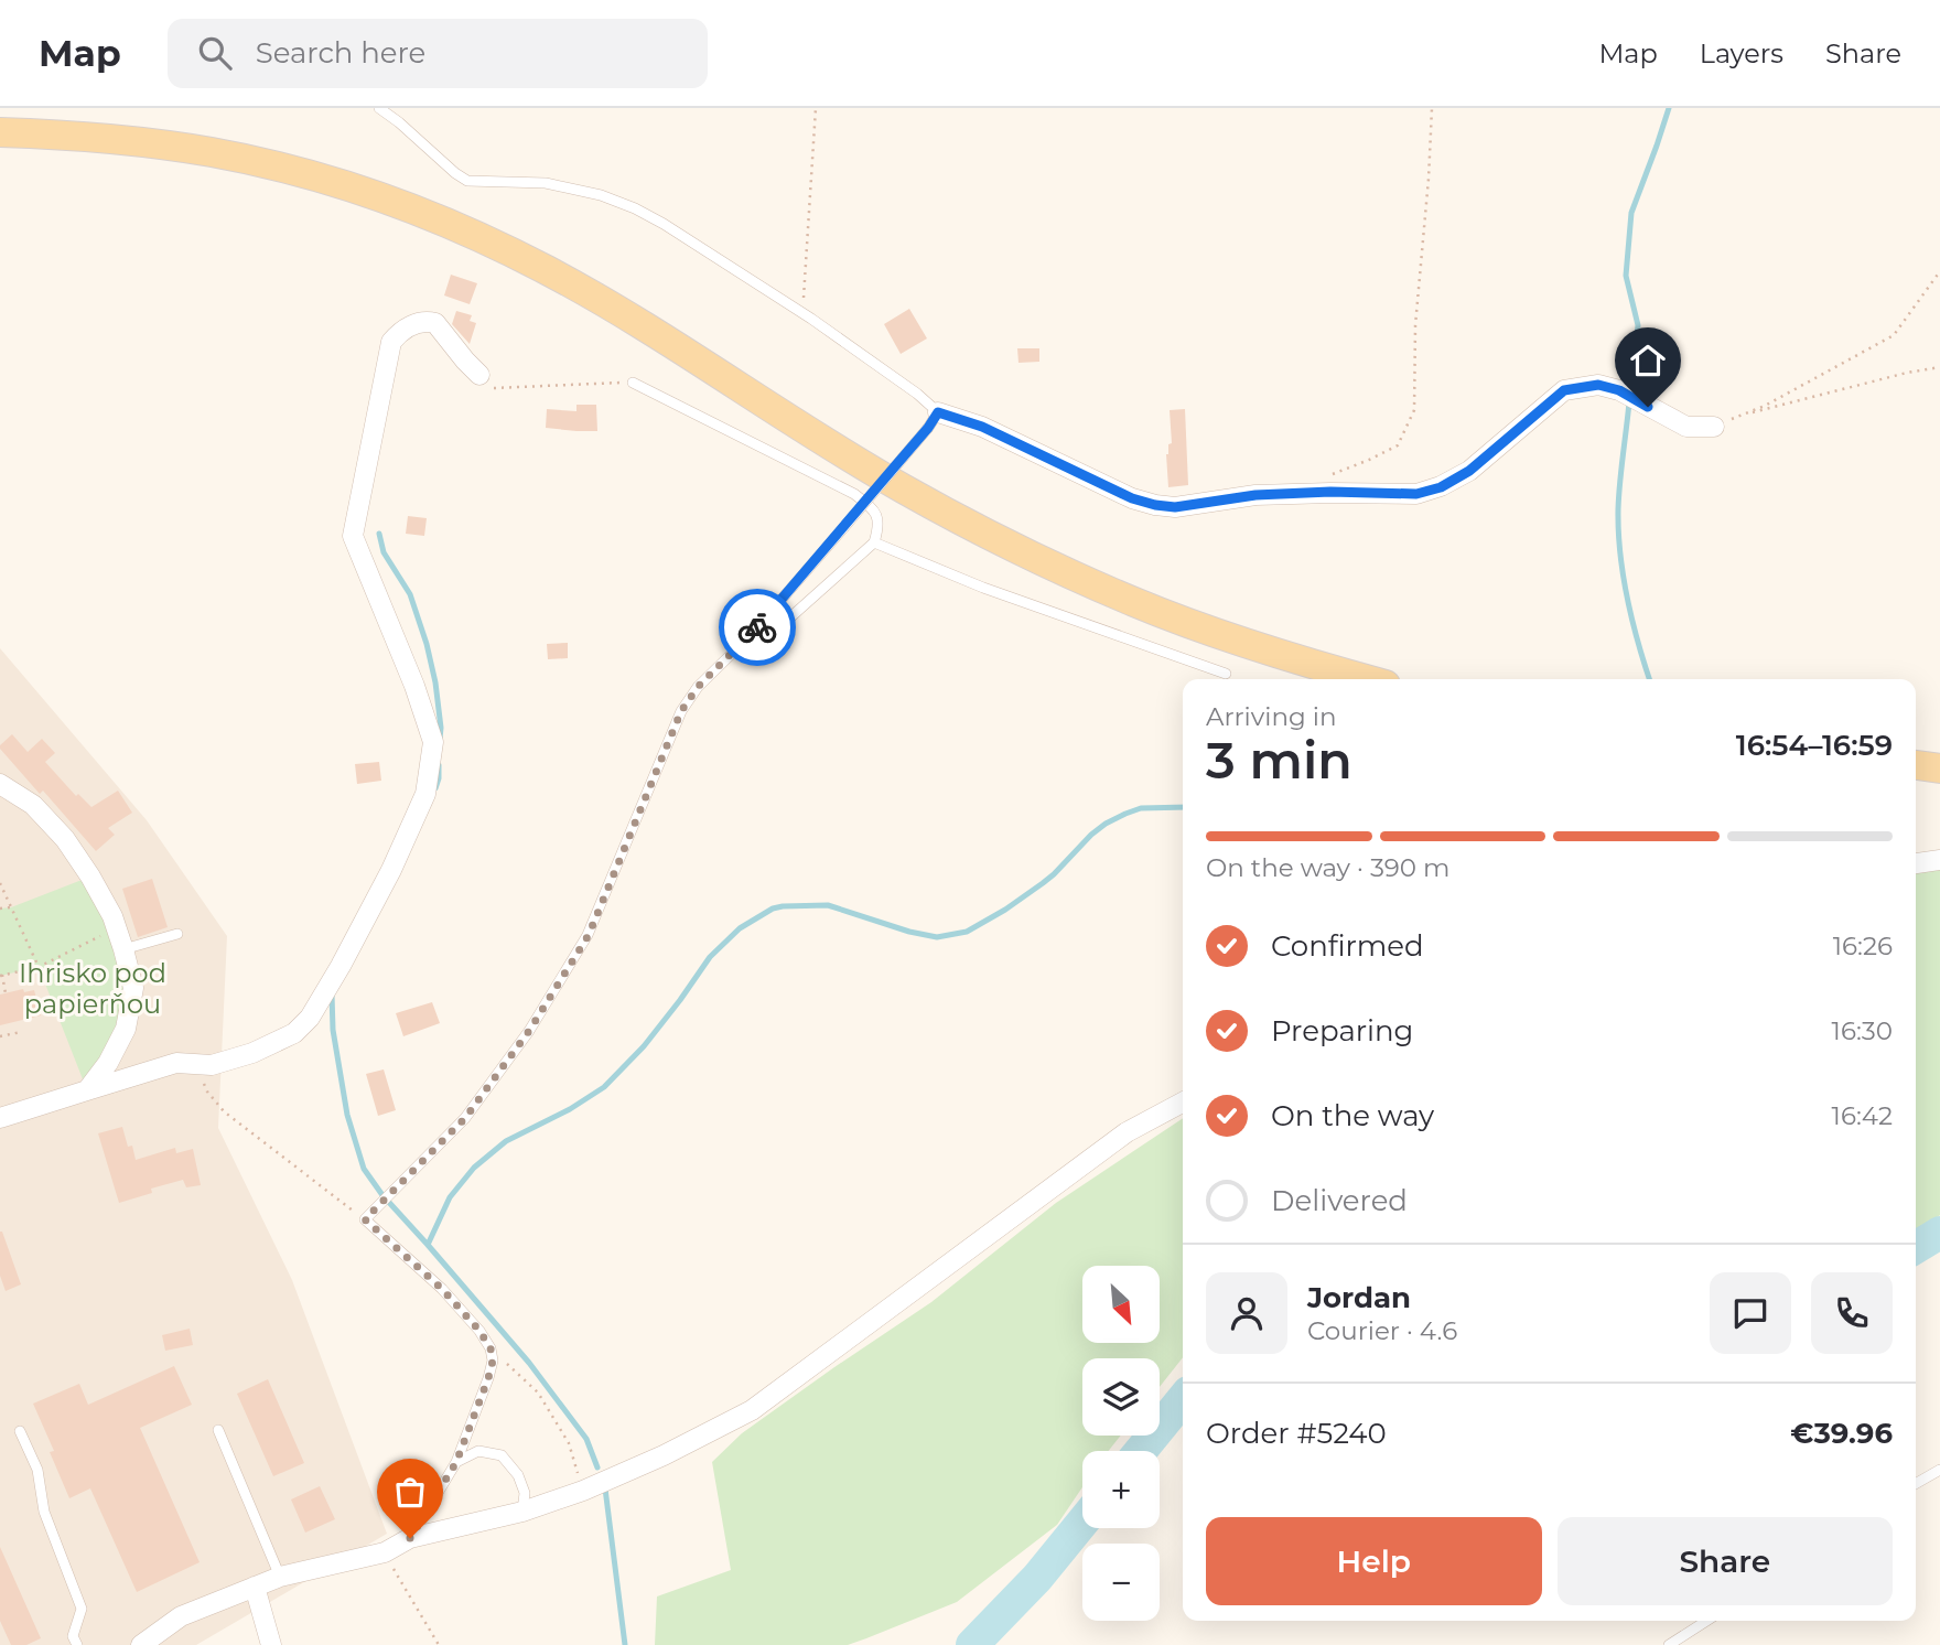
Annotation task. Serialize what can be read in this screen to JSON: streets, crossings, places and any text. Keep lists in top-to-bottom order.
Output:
{
  "parks": ["Ihrisko pod papierňou"],
  "north": "bottom right",
  "page": {
    "header": "Map",
    "search": "Search here",
    "nav": ["Map", "Layers", "Share"],
    "heading": ["3 min", "Arriving in", "16:54–16:59"],
    "panel": [
      "Jordan",
      "Courier · 4.6",
      "Order #5240",
      "€39.96"
    ],
    "bar": "On the way · 390 m",
    "list": [
      ["Confirmed", "16:26"],
      ["Preparing", "16:30"],
      ["On the way", "16:42"],
      "Delivered"
    ],
    "map_buttons": ["+", "−"],
    "buttons": ["Help", "Share"]
  }
}
